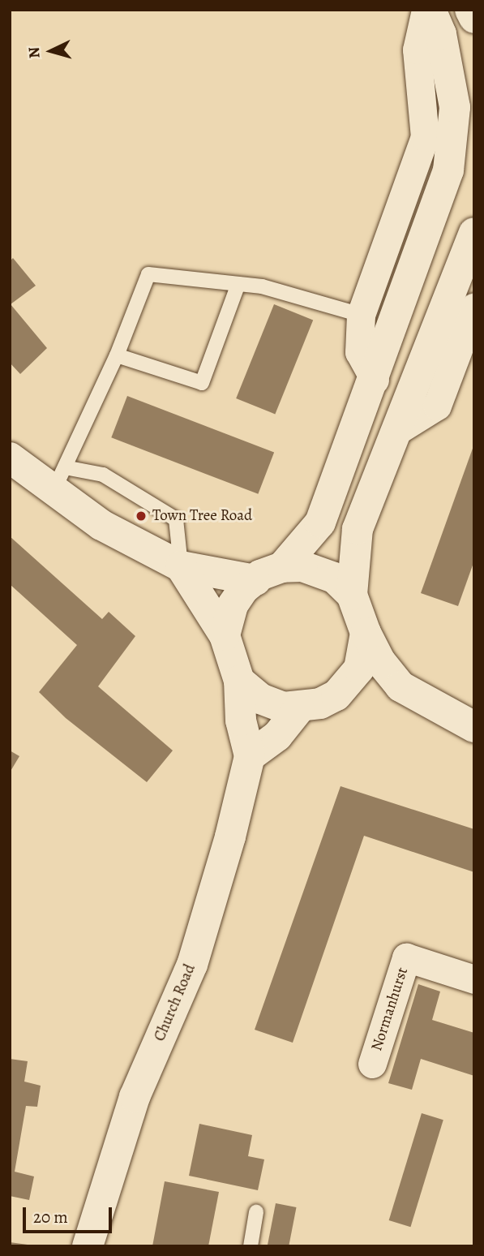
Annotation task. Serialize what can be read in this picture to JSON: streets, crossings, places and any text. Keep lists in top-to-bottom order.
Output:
{
  "streets": {
    "main road": ["Church Road"],
    "street": ["Normanhurst"]
  },
  "places": ["Town Tree Road"],
  "scale_bar": "20 m",
  "north": "left"
}
